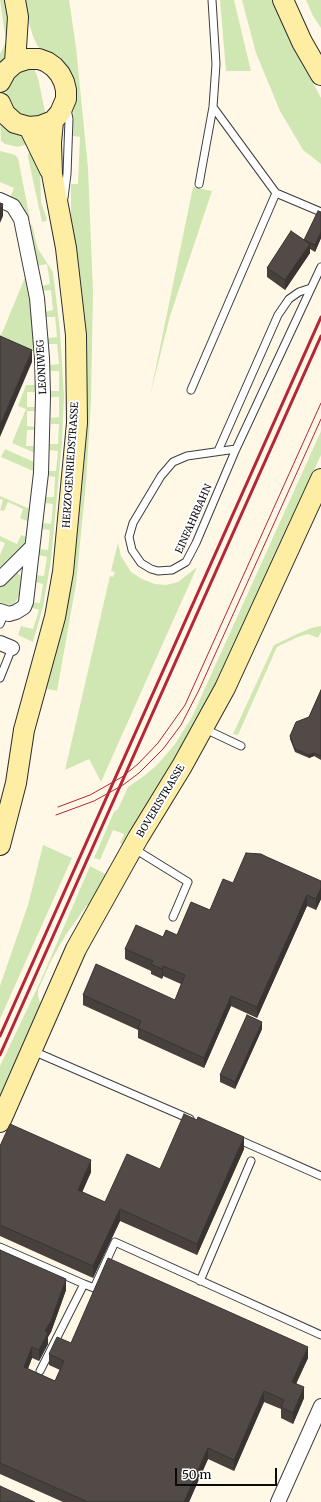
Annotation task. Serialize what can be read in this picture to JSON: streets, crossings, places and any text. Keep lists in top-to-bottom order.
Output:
{
  "streets": {
    "street": ["LEONIWEG", "HERZOGENRIEDSTRASSE", "BOVERISTRASSE"],
    "lane": ["EINFAHRBAHN"]
  },
  "scale_bar": "50 m"
}
